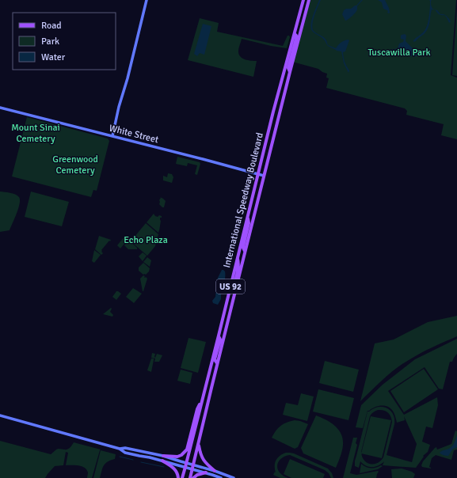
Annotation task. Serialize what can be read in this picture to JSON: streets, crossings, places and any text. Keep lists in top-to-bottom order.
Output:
{
  "streets": {
    "main road": ["International Speedway Boulevard", "US 92"],
    "street": ["White Street"]
  },
  "crossings": [
    ["White Street", "International Speedway Boulevard"]
  ],
  "parks": [
    "Tuscawilla Park",
    "Mount Sinai Cemetery",
    "Greenwood Cemetery",
    "Echo Plaza"
  ],
  "legend": ["Road", "Park", "Water"]
}
